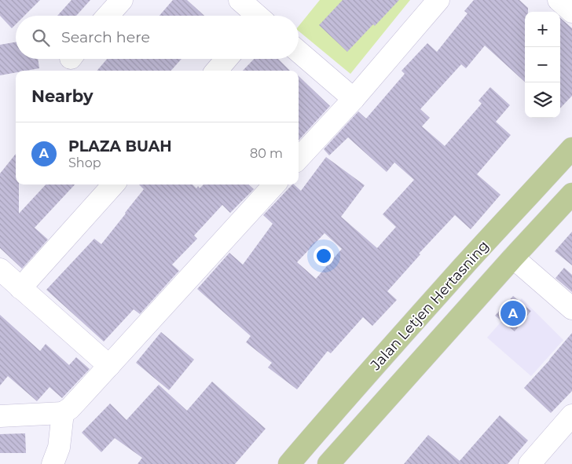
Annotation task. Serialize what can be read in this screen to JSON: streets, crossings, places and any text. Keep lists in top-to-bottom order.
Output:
{
  "streets": {
    "main road": ["Jalan Letjen Hertasning"]
  },
  "page": {
    "map_buttons": ["+", "−"],
    "search": "Search here",
    "heading": "Nearby",
    "list": [
      {
        "mark": "A",
        "name": "PLAZA BUAH",
        "note": "Shop",
        "value": "80 m"
      }
    ],
    "pins": "A"
  }
}
